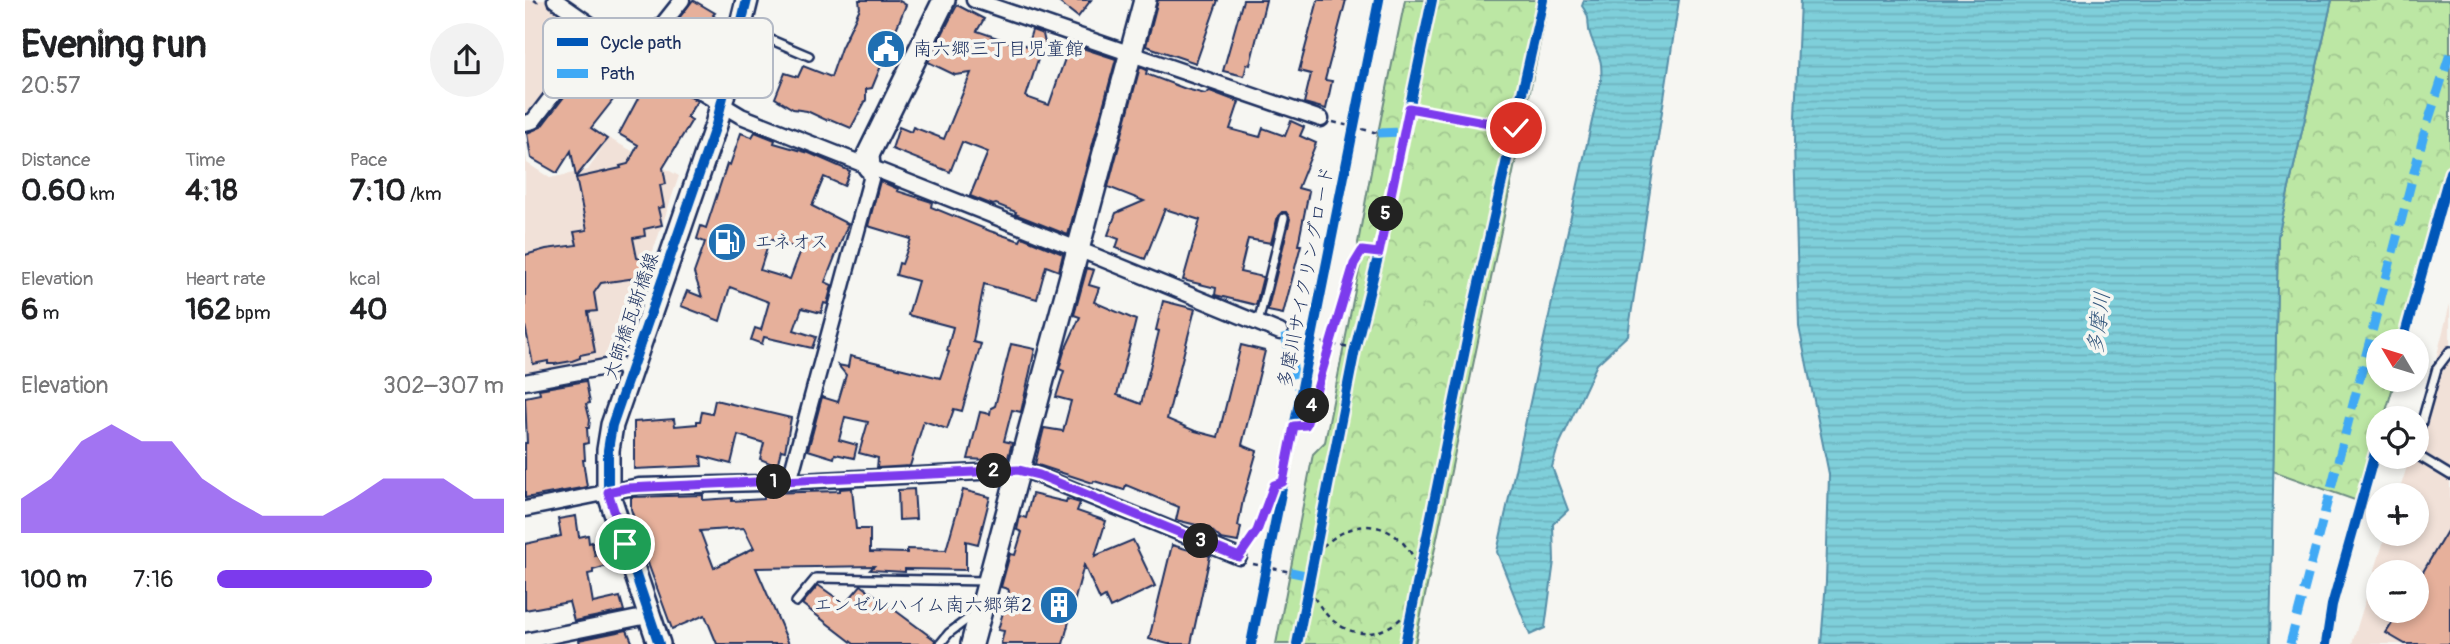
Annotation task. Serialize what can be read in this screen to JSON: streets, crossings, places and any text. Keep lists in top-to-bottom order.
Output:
{
  "streets": {
    "street": ["大師橋瓦斯橋線"],
    "cycle path": ["多摩川サイクリングロード"]
  },
  "water": ["多摩川"],
  "places": {
    "public building": ["南六郷三丁目児童館"],
    "fuel station": ["エネオス"],
    "building": ["エンゼルハイム南六郷第2"]
  },
  "legend": ["Cycle path", "Path"],
  "north": "top left",
  "page": {
    "heading": ["Evening run", "20:57"],
    "stats": [
      ["Distance", "0.60 km"],
      ["Time", "4:18"],
      ["Pace", "7:10 /km"],
      ["Elevation", "6 m"],
      ["Heart rate", "162 bpm"],
      ["kcal", "40"]
    ],
    "pins": [
      "5",
      "4",
      "2",
      "1",
      "3"
    ],
    "map_buttons": ["+", "−"],
    "chart": ["Elevation", "302–307 m"],
    "list": [
      {
        "name": "100 m",
        "note": "7:16"
      }
    ]
  }
}
